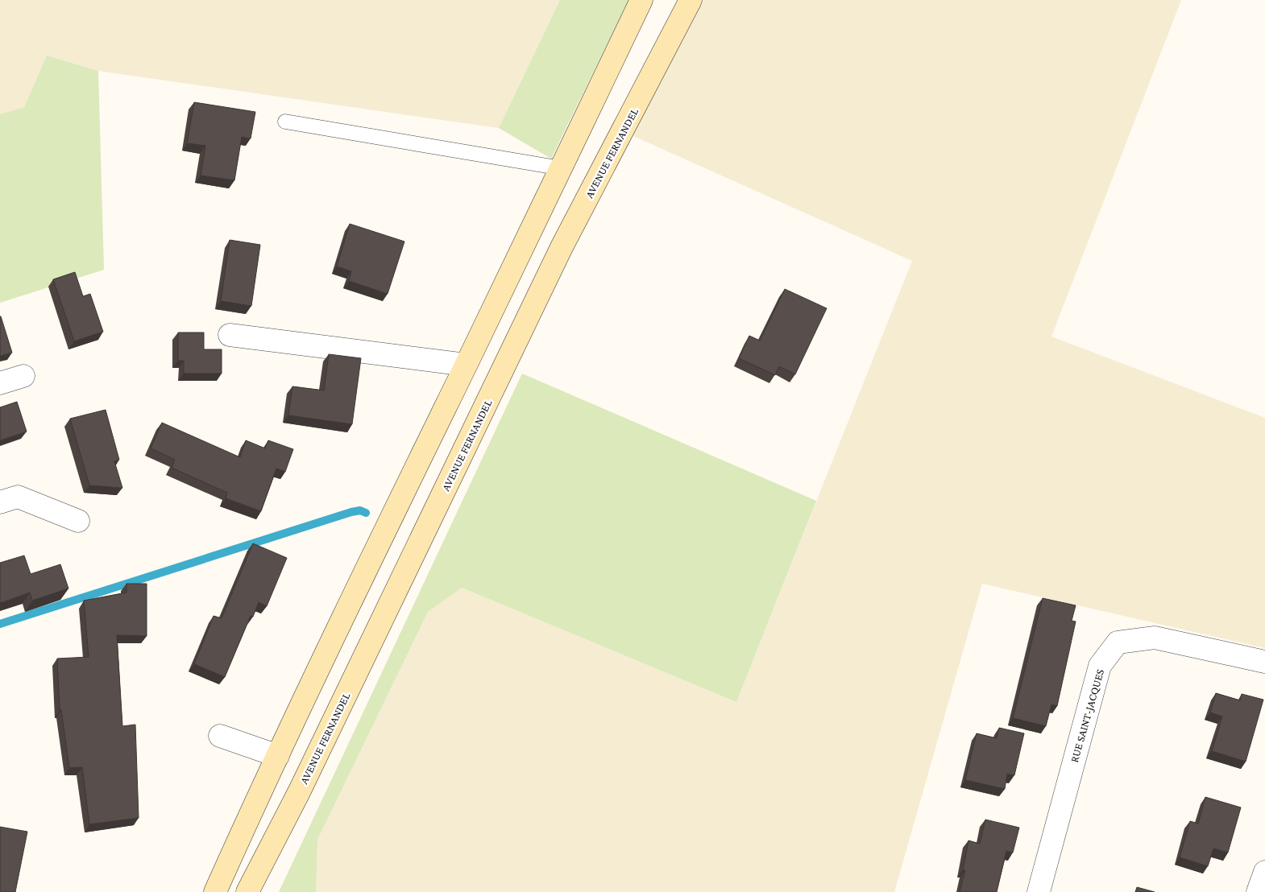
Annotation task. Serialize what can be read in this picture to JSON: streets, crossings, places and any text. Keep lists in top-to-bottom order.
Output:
{
  "streets": {
    "main road": ["AVENUE FERNANDEL"],
    "street": ["RUE SAINT-JACQUES"]
  }
}
